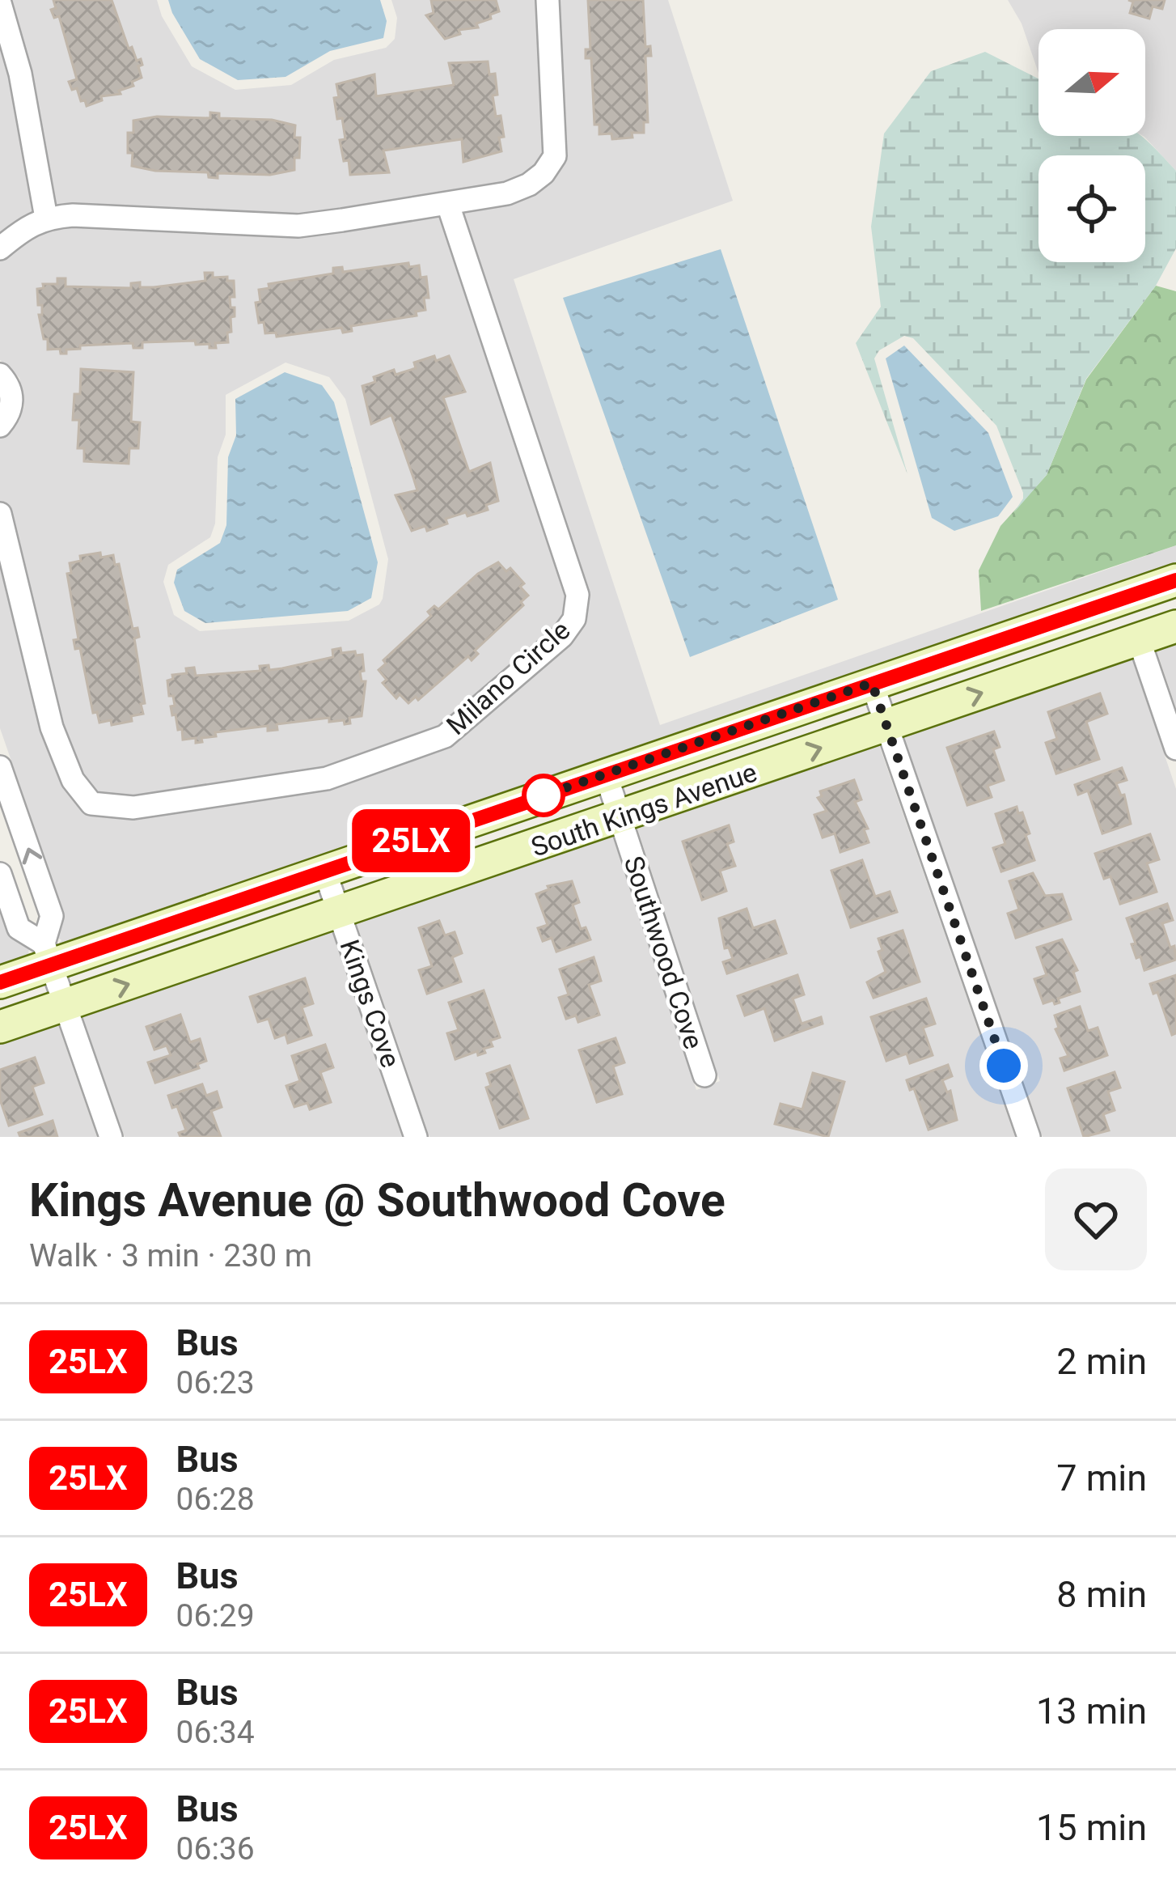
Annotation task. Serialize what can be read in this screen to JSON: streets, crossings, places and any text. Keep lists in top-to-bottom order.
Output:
{
  "streets": {
    "main road": ["South Kings Avenue"],
    "street": ["Milano Circle", "Southwood Cove", "Kings Cove"]
  },
  "crossings": [
    ["South Kings Avenue", "Southwood Cove"],
    ["South Kings Avenue", "Kings Cove"]
  ],
  "lines": ["bus line 25LX"],
  "north": "right",
  "page": {
    "on_map": "25LX",
    "heading": ["Kings Avenue @ Southwood Cove", "Walk · 3 min · 230 m"],
    "list": [
      {
        "mark": "25LX",
        "name": "Bus",
        "note": "06:23",
        "value": "2 min"
      },
      {
        "mark": "25LX",
        "name": "Bus",
        "note": "06:28",
        "value": "7 min"
      },
      {
        "mark": "25LX",
        "name": "Bus",
        "note": "06:29",
        "value": "8 min"
      },
      {
        "mark": "25LX",
        "name": "Bus",
        "note": "06:34",
        "value": "13 min"
      },
      {
        "mark": "25LX",
        "name": "Bus",
        "note": "06:36",
        "value": "15 min"
      }
    ]
  }
}
